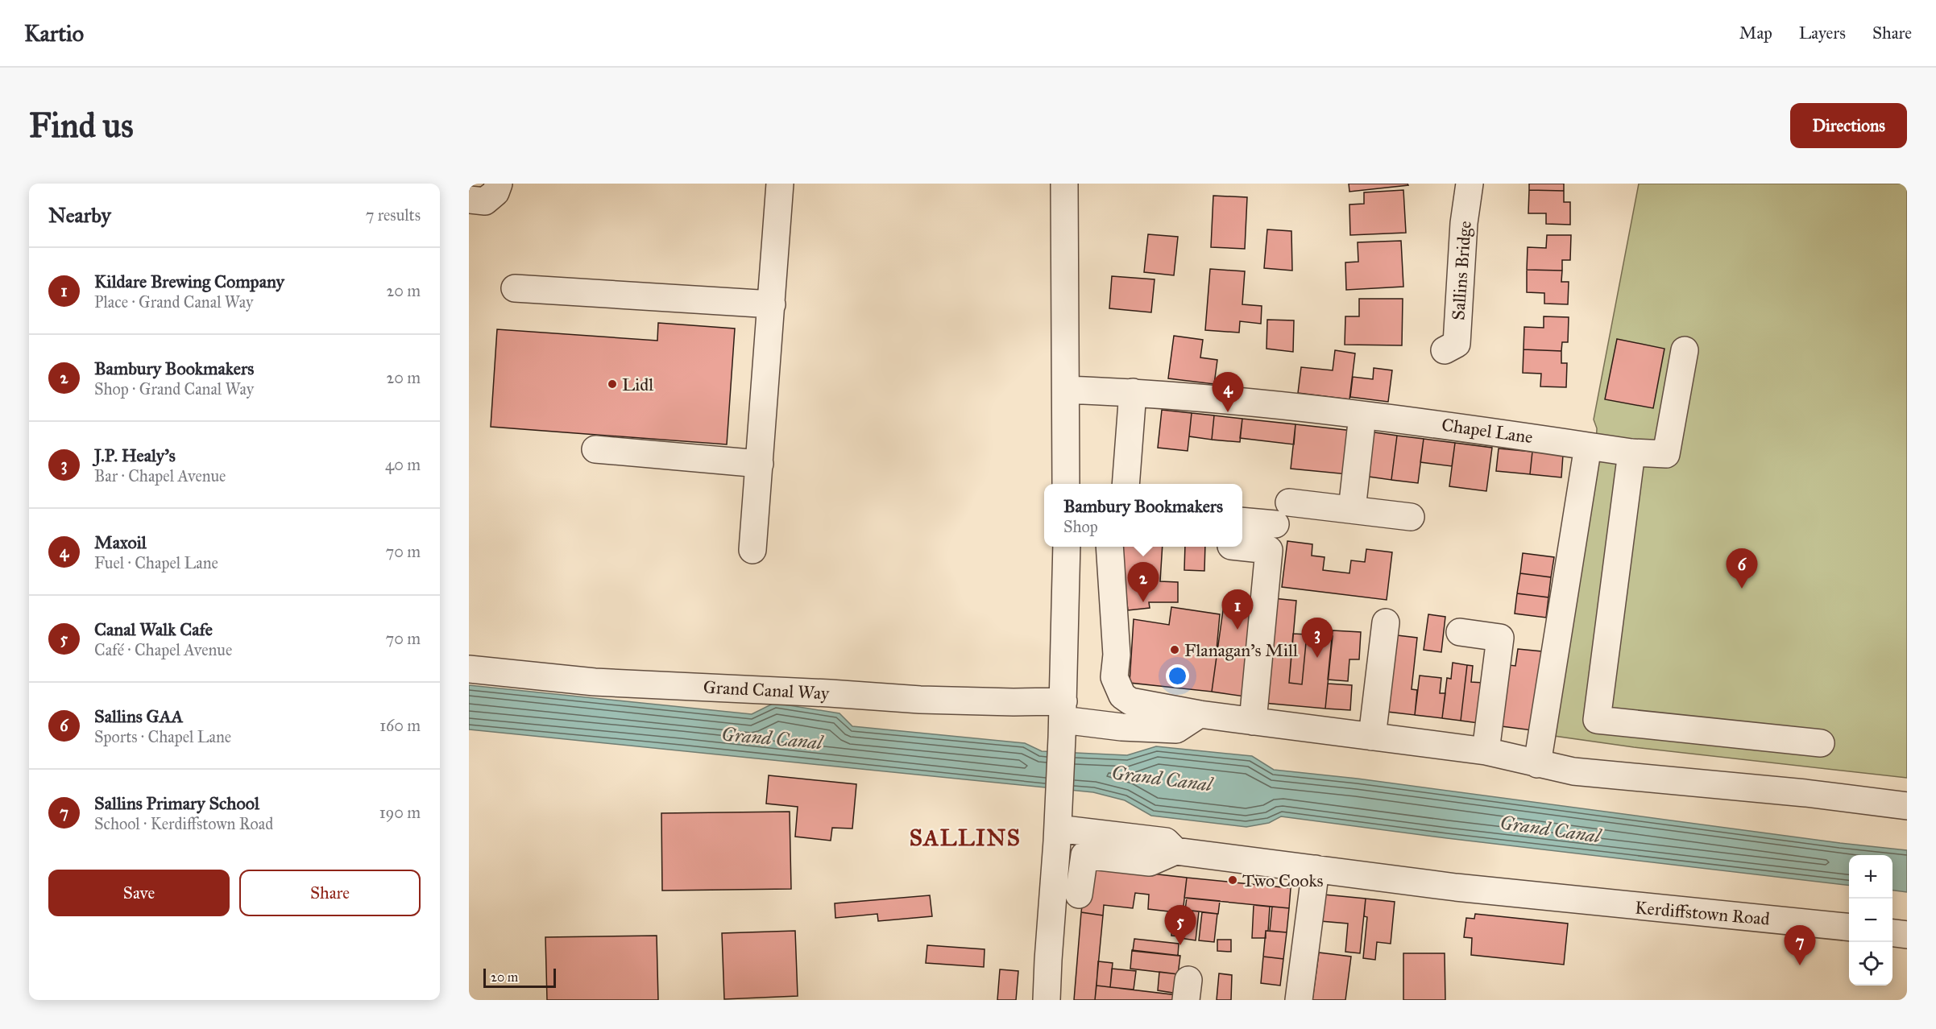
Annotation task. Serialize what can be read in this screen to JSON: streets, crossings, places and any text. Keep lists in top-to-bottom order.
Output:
{
  "streets": {
    "street": [
      "Sallins Bridge",
      "Chapel Lane",
      "Grand Canal Way",
      "Kerdiffstown Road"
    ]
  },
  "districts": ["SALLINS"],
  "water": ["Grand Canal"],
  "places": ["Lidl", "Flanagan’s Mill", "Two Cooks"],
  "scale_bar": "20 m",
  "page": {
    "header": "Kartio",
    "nav": ["Map", "Layers", "Share"],
    "buttons": [
      "Directions",
      ["Save", "Share"]
    ],
    "title": "Find us",
    "heading": ["Nearby", "7 results"],
    "list": [
      {
        "mark": "1",
        "name": "Kildare Brewing Company",
        "note": "Place · Grand Canal Way",
        "value": "20 m"
      },
      {
        "mark": "2",
        "name": "Bambury Bookmakers",
        "note": "Shop · Grand Canal Way",
        "value": "20 m"
      },
      {
        "mark": "3",
        "name": "J.P. Healy’s",
        "note": "Bar · Chapel Avenue",
        "value": "40 m"
      },
      {
        "mark": "4",
        "name": "Maxoil",
        "note": "Fuel · Chapel Lane",
        "value": "70 m"
      },
      {
        "mark": "5",
        "name": "Canal Walk Cafe",
        "note": "Café · Chapel Avenue",
        "value": "70 m"
      },
      {
        "mark": "6",
        "name": "Sallins GAA",
        "note": "Sports · Chapel Lane",
        "value": "160 m"
      },
      {
        "mark": "7",
        "name": "Sallins Primary School",
        "note": "School · Kerdiffstown Road",
        "value": "190 m"
      }
    ],
    "pins": [
      "4",
      "6",
      "2",
      "1",
      "3",
      "5",
      "7"
    ],
    "popup": ["Bambury Bookmakers", "Shop"],
    "map_buttons": ["+", "−"],
    "scale": "20 m"
  }
}
